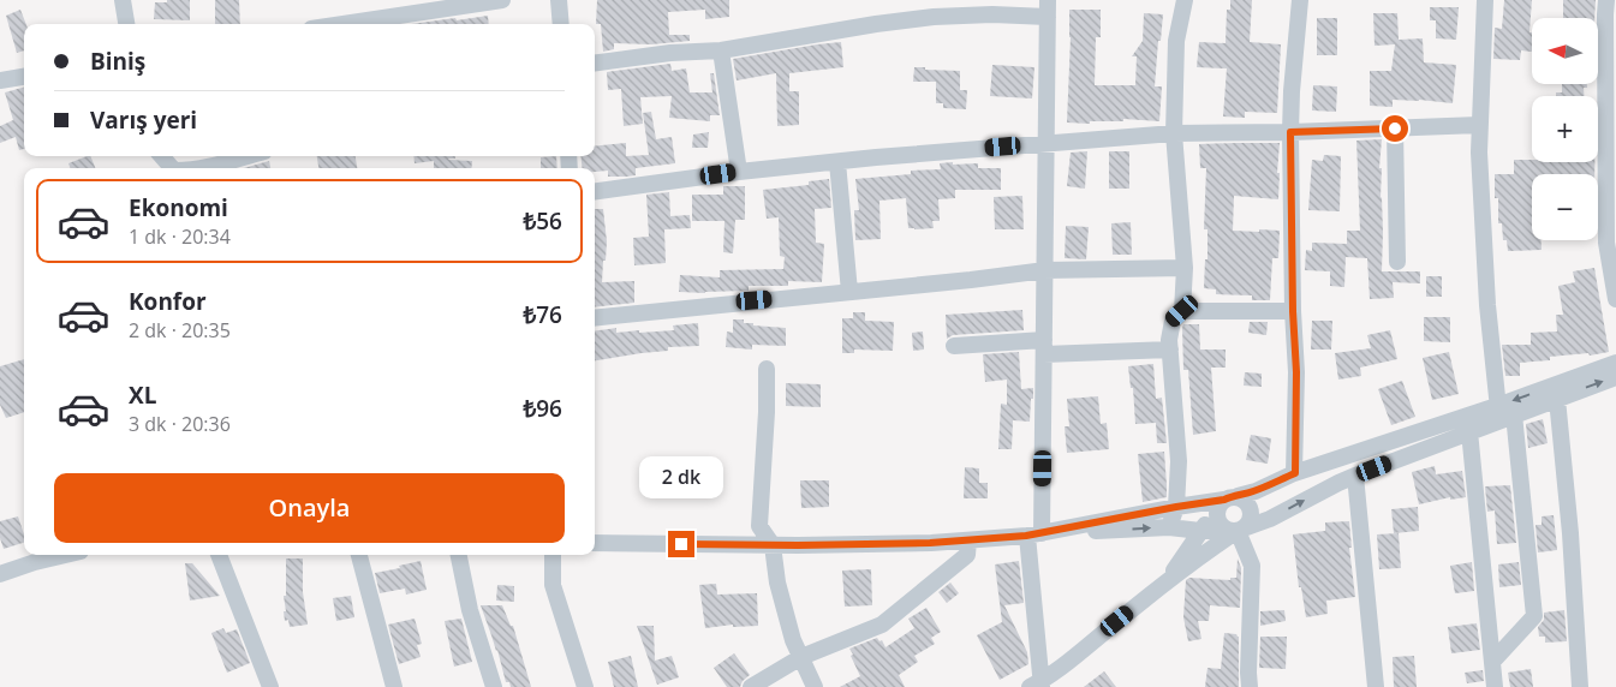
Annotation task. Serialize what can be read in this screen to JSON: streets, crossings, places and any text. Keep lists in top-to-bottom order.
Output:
{
  "north": "left",
  "page": {
    "map_buttons": ["+", "−"],
    "banner": ["Biniş", "Varış yeri"],
    "list": [
      {
        "name": "Ekonomi",
        "note": "1 dk · 20:34",
        "value": "₺56"
      },
      {
        "name": "Konfor",
        "note": "2 dk · 20:35",
        "value": "₺76"
      },
      {
        "name": "XL",
        "note": "3 dk · 20:36",
        "value": "₺96"
      }
    ],
    "bubble": "2 dk",
    "buttons": "Onayla"
  }
}
